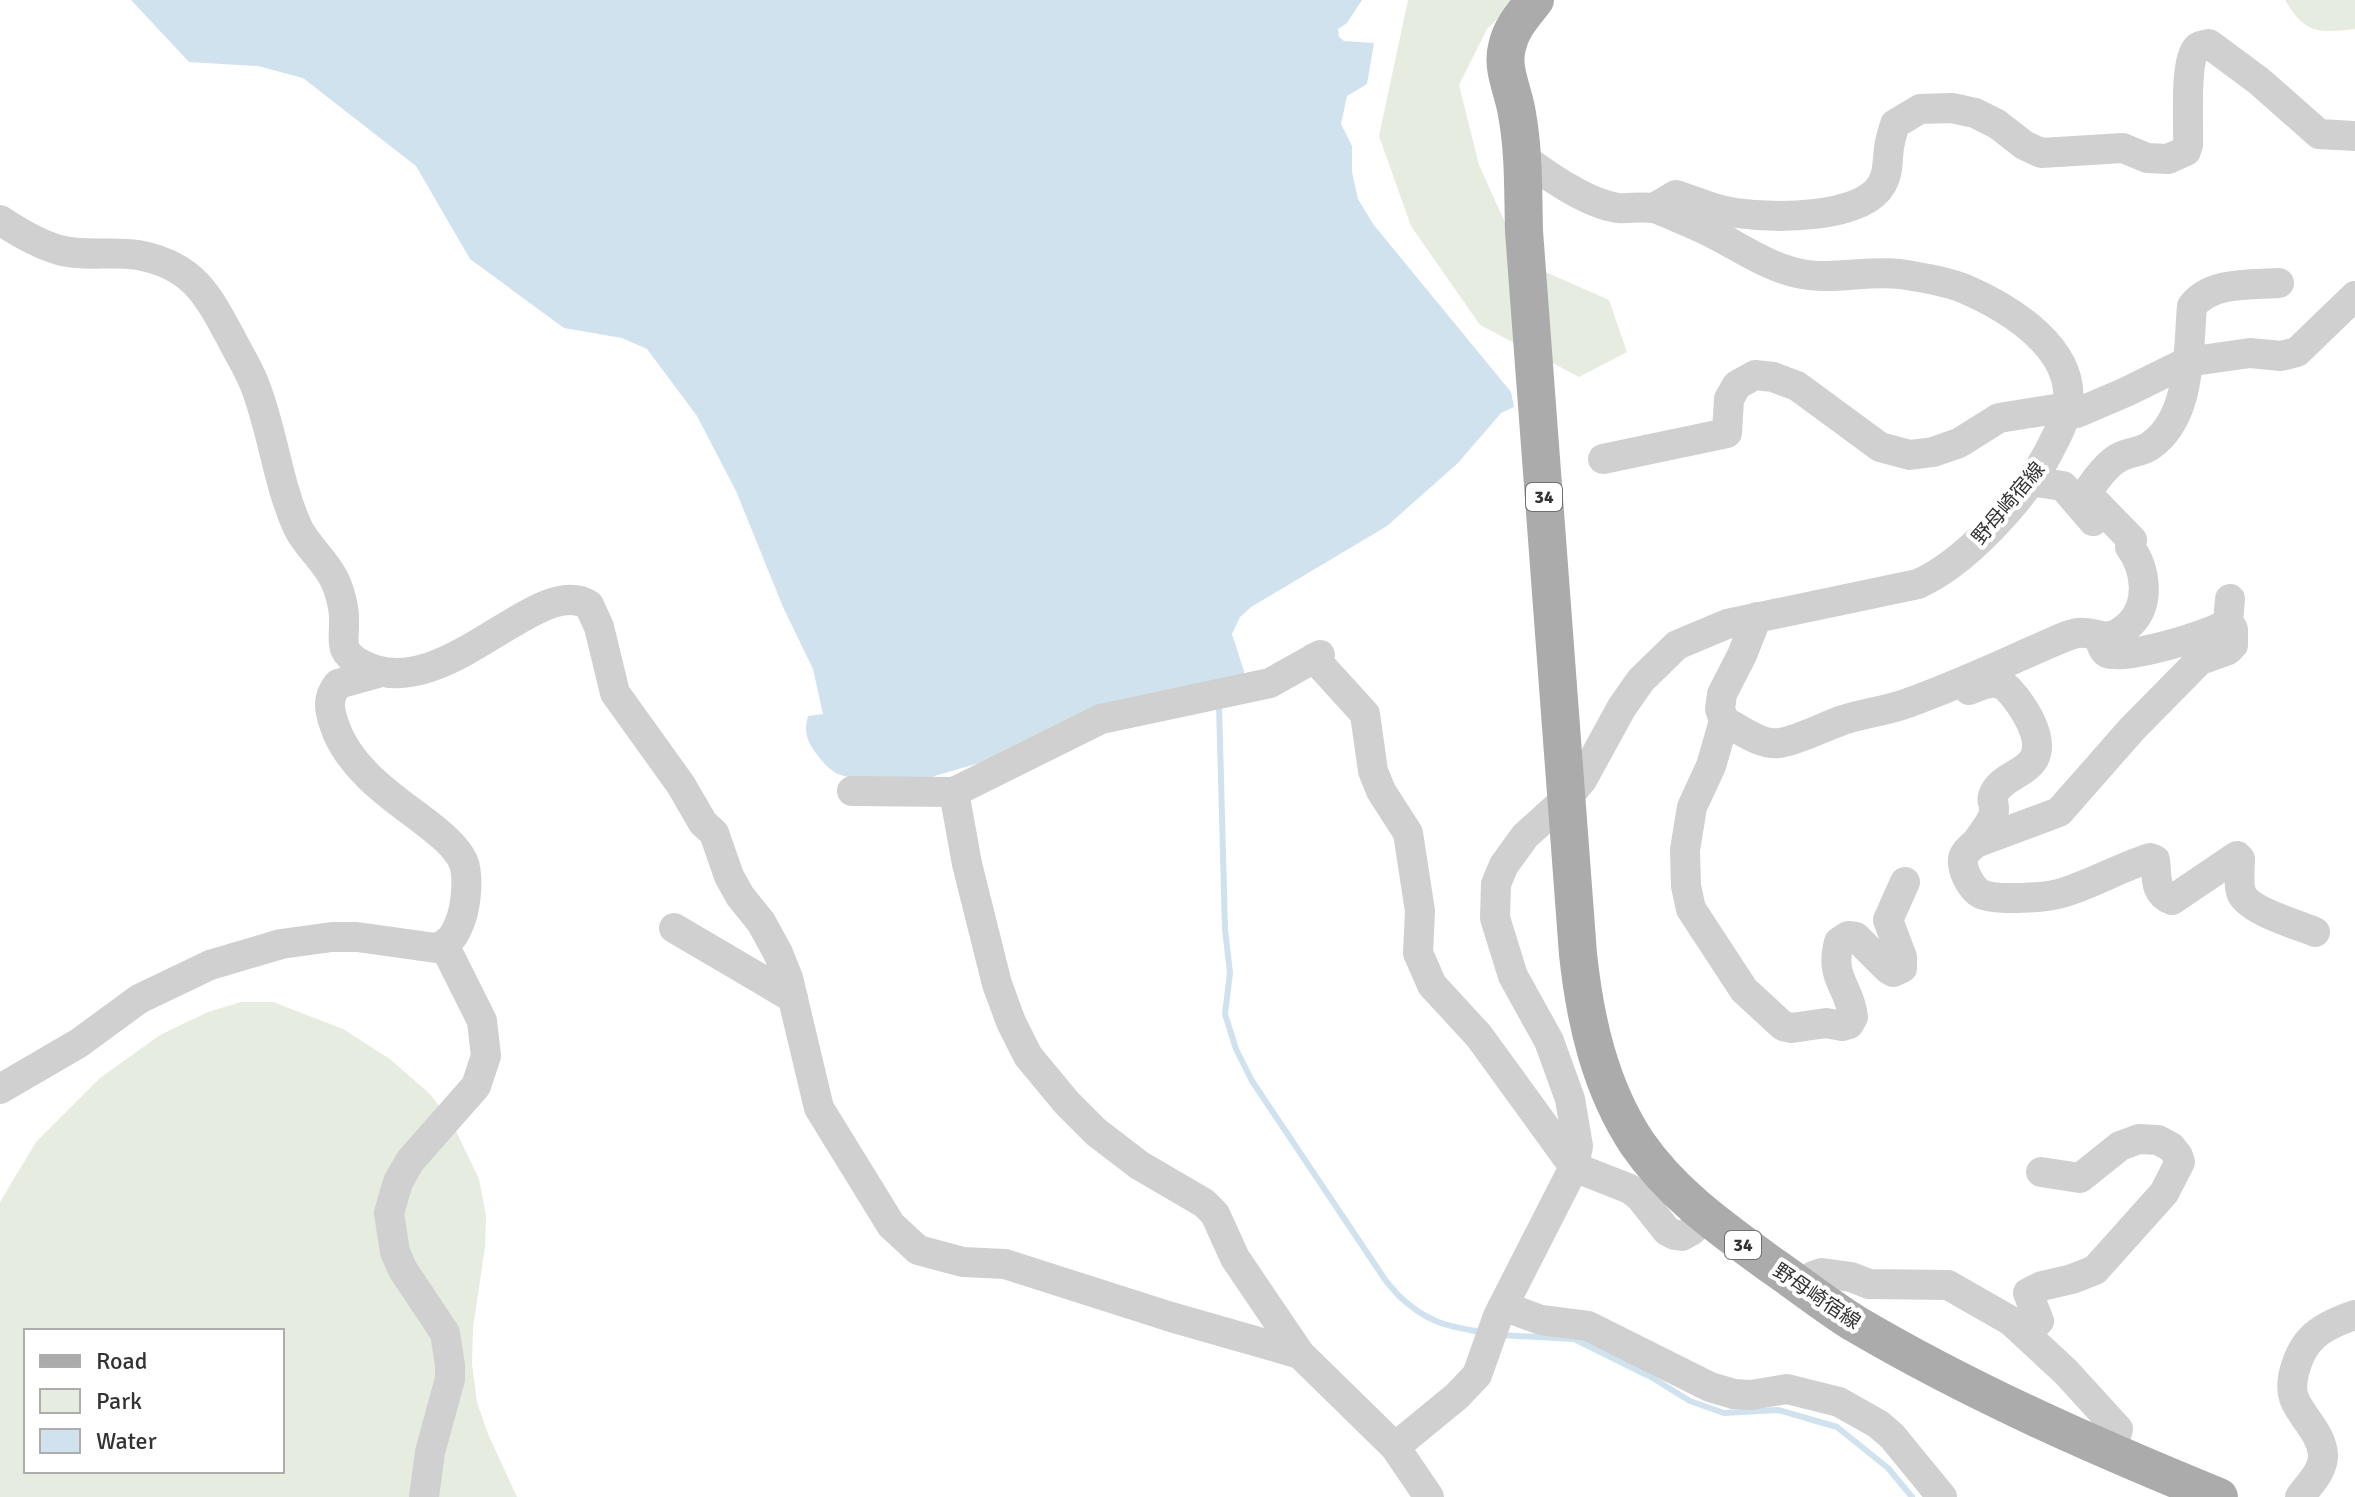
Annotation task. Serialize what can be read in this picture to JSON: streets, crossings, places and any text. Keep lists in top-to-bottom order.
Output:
{
  "streets": {
    "main road": ["34", "野母崎宿線"]
  },
  "legend": ["Road", "Park", "Water"]
}
